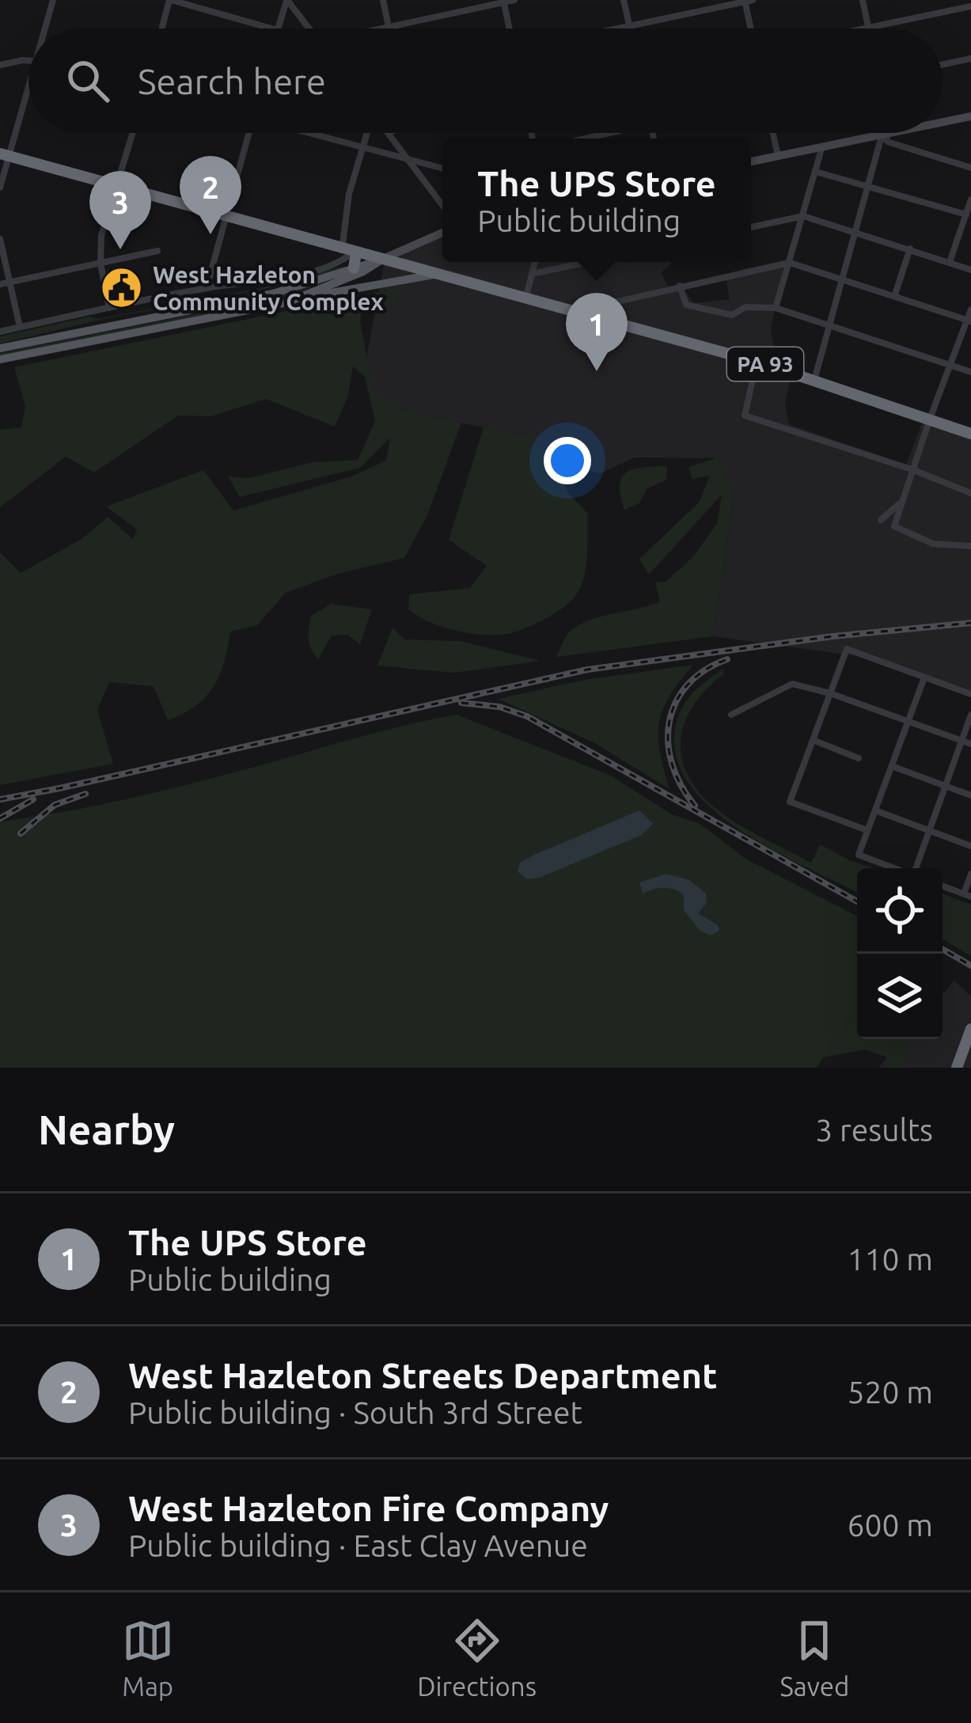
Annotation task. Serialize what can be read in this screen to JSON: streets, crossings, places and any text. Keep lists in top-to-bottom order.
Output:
{
  "streets": {
    "highway": ["PA 93"]
  },
  "places": {
    "public building": ["West Hazleton Community Complex"]
  },
  "page": {
    "search": "Search here",
    "popup": ["The UPS Store", "Public building"],
    "pins": ["2", "3", "1"],
    "heading": ["Nearby", "3 results"],
    "list": [
      {
        "mark": "1",
        "name": "The UPS Store",
        "note": "Public building",
        "value": "110 m"
      },
      {
        "mark": "2",
        "name": "West Hazleton Streets Department",
        "note": "Public building · South 3rd Street",
        "value": "520 m"
      },
      {
        "mark": "3",
        "name": "West Hazleton Fire Company",
        "note": "Public building · East Clay Avenue",
        "value": "600 m"
      }
    ],
    "nav": ["Map", "Directions", "Saved"]
  }
}
